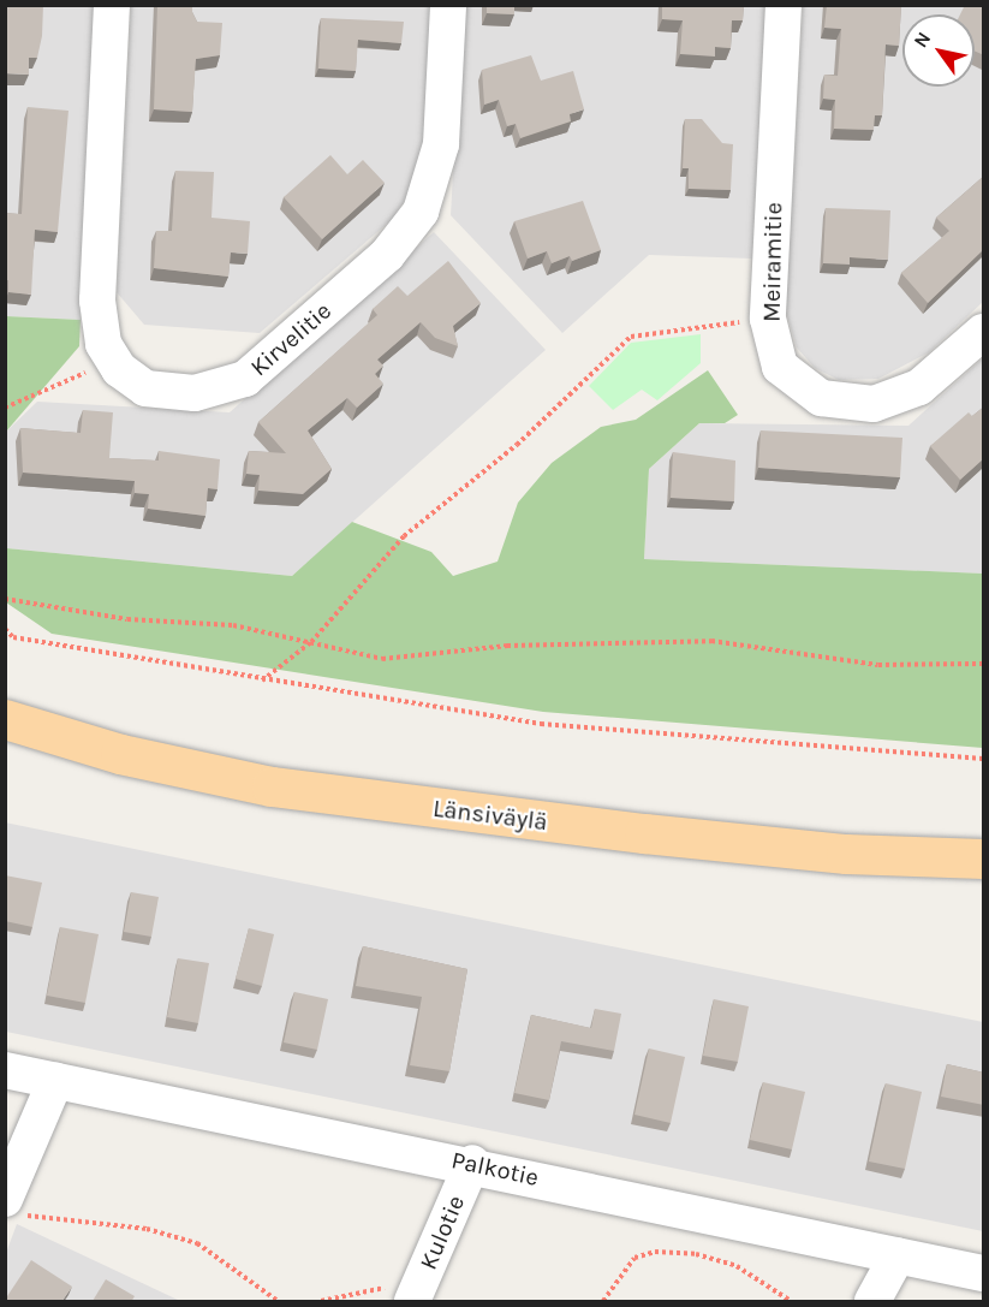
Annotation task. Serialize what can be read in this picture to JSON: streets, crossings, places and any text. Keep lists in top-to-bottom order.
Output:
{
  "streets": {
    "main road": ["Länsiväylä"],
    "street": [
      "Meiramitie",
      "Kirvelitie",
      "Palkotie",
      "Kulotie"
    ]
  },
  "crossings": [
    ["Palkotie", "Kulotie"]
  ],
  "north": "top left"
}
